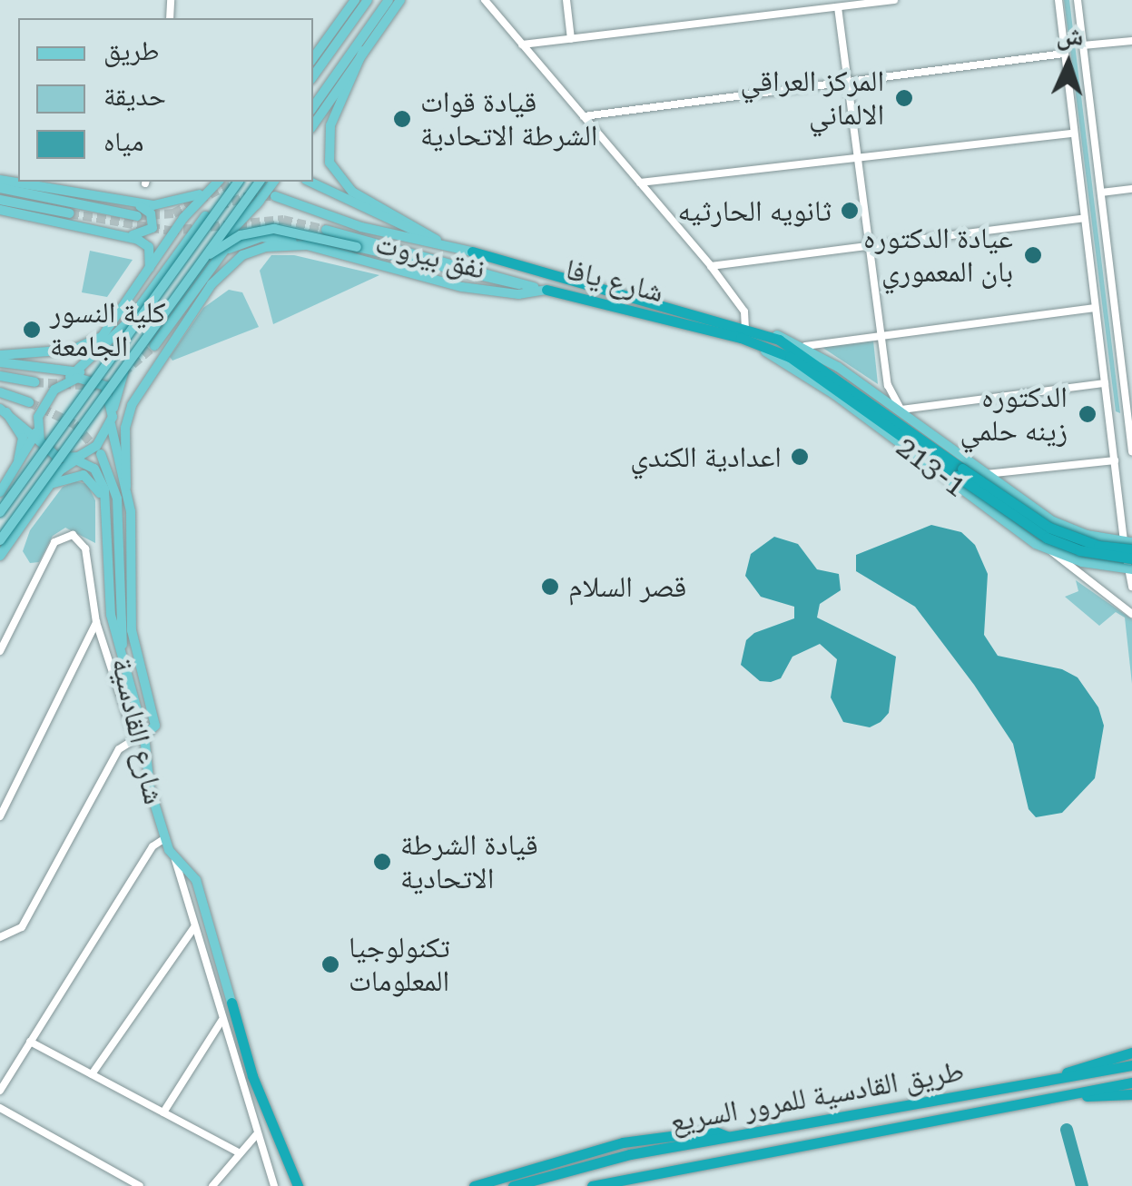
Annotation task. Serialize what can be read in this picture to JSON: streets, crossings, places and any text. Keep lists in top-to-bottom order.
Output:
{
  "streets": {
    "highway": ["شارع يافا", "طريق القادسية للمرور السريع"],
    "main road": ["نفق بيروت", "213-1", "شارع القادسية"]
  },
  "crossings": [
    ["نفق بيروت", "شارع يافا"],
    ["شارع يافا", "213-1"],
    ["شارع يافا", "شارع القادسية"]
  ],
  "places": [
    "المركز العراقي الالماني",
    "قيادة قوات الشرطة الاتحادية",
    "ثانويه الحارثيه",
    "عيادة الدكتوره بان المعموري",
    "كلية النسور الجامعة",
    "الدكتوره زينه حلمي",
    "اعدادية الكندي",
    "قصر السلام",
    "قيادة الشرطة الاتحادية",
    "تكنولوجيا المعلومات"
  ],
  "legend": ["طريق", "حديقة", "مياه"],
  "north": "top"
}
